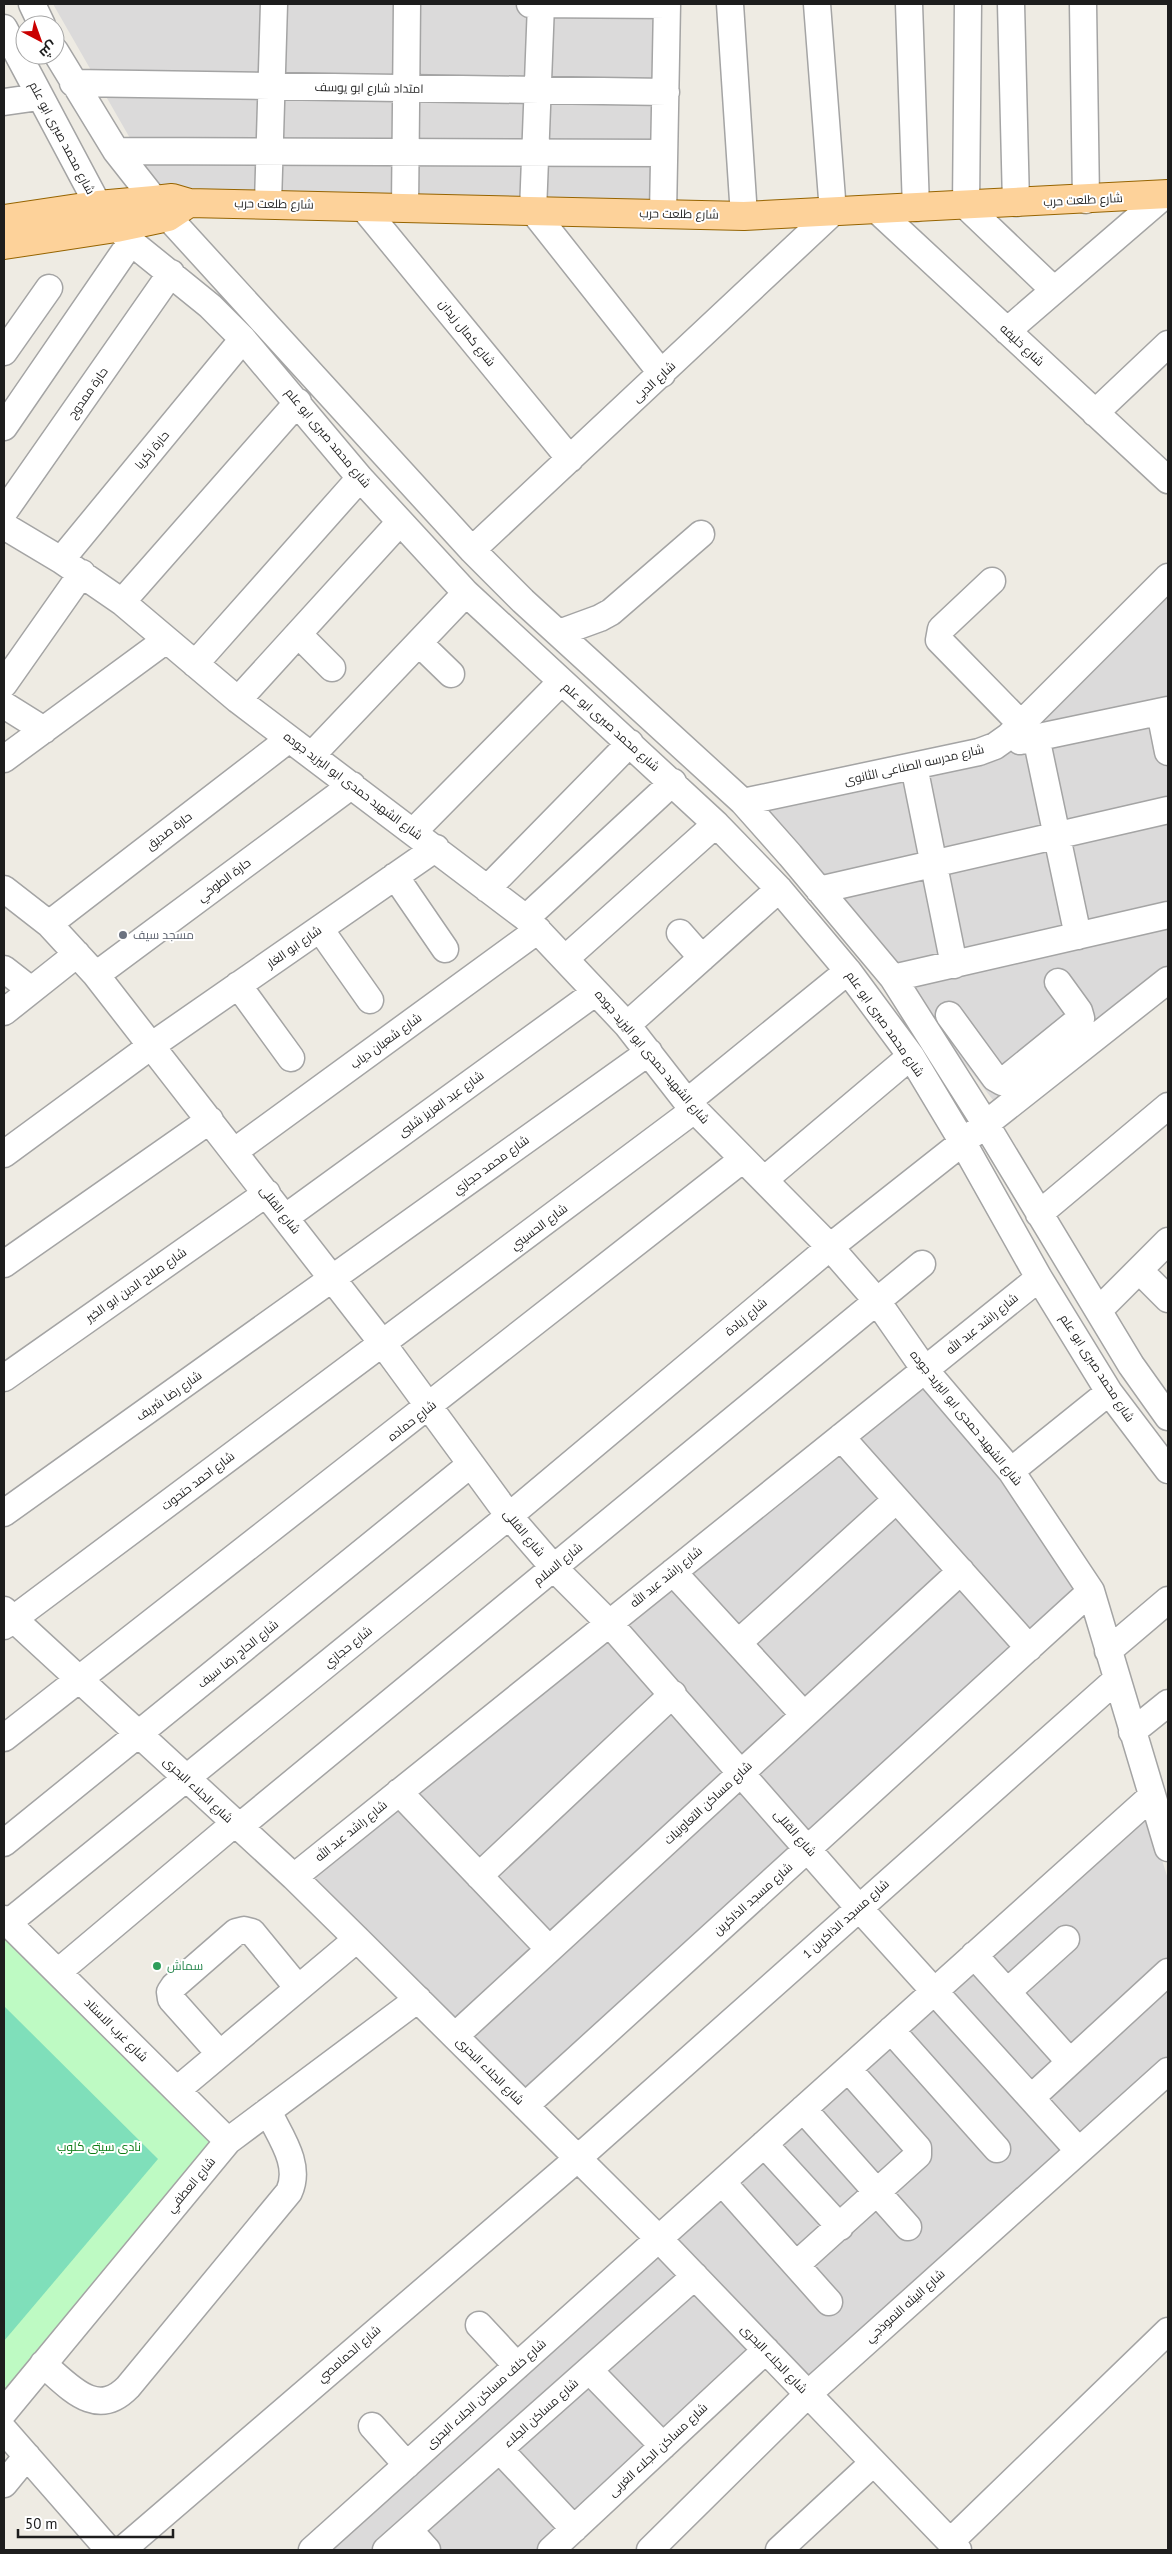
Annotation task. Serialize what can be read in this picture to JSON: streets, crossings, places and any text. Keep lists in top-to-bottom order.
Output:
{
  "streets": {
    "main road": ["شارع طلعت حرب"],
    "street": [
      "امتداد شارع ابو يوسف",
      "شارع محمد صبرى ابو علم",
      "شارع كمال زيدان",
      "شارع خليفه",
      "شارع الدبى",
      "حارة ممدوح",
      "حارة زكريا",
      "شارع مدرسه الصناعى الثانوى",
      "شارع الشهيد حمدى ابو اليزيد جوده",
      "حارة صديق",
      "حارة الطوخي",
      "شارع ابو الغار",
      "شارع شعبان دياب",
      "شارع عبد العزيز شلبى",
      "شارع محمد حجازي",
      "شارع القللى",
      "شارع الحسيني",
      "شارع صلاح الدين ابو الخير",
      "شارع زيادة",
      "شارع راشد عبد الله",
      "شارع رضا شريف",
      "شارع حماده",
      "شارع احمد حتحوت",
      "شارع السلام",
      "شارع حجازي",
      "شارع الحاج رضا سيف",
      "شارع الجلاء البحرى",
      "شارع مساكن التعاونيات",
      "شارع مسجد الذاكرين",
      "شارع مسجد الذاكرين 1",
      "شارع غرب الاستاد",
      "شارع العطفي",
      "شارع البيئه النموذجي",
      "شارع الحمامصي",
      "شارع خلف مساكن الجلاء البحرى",
      "شارع مساكن الجلاء",
      "شارع مساكن الجلاء الغربى"
    ]
  },
  "crossings": [
    ["شارع محمد صبرى ابو علم", "شارع طلعت حرب"],
    ["شارع محمد صبرى ابو علم", "حارة ممدوح"],
    ["شارع محمد صبرى ابو علم", "حارة زكريا"],
    ["شارع محمد صبرى ابو علم", "شارع شعبان دياب"],
    ["شارع محمد صبرى ابو علم", "شارع الحسيني"],
    ["شارع محمد صبرى ابو علم", "شارع زيادة"],
    ["شارع محمد صبرى ابو علم", "شارع راشد عبد الله"],
    ["شارع طلعت حرب", "شارع كمال زيدان"],
    ["شارع طلعت حرب", "شارع خليفه"],
    ["شارع طلعت حرب", "شارع الدبى"],
    ["شارع كمال زيدان", "شارع الدبى"],
    ["حارة زكريا", "شارع الشهيد حمدى ابو اليزيد جوده"],
    ["شارع الشهيد حمدى ابو اليزيد جوده", "حارة صديق"],
    ["شارع الشهيد حمدى ابو اليزيد جوده", "حارة الطوخي"],
    ["شارع الشهيد حمدى ابو اليزيد جوده", "شارع ابو الغار"],
    ["شارع الشهيد حمدى ابو اليزيد جوده", "شارع شعبان دياب"],
    ["شارع الشهيد حمدى ابو اليزيد جوده", "شارع عبد العزيز شلبى"],
    ["شارع الشهيد حمدى ابو اليزيد جوده", "شارع محمد حجازي"],
    ["شارع الشهيد حمدى ابو اليزيد جوده", "شارع الحسيني"],
    ["شارع الشهيد حمدى ابو اليزيد جوده", "شارع زيادة"],
    ["شارع الشهيد حمدى ابو اليزيد جوده", "شارع راشد عبد الله"],
    ["شارع الشهيد حمدى ابو اليزيد جوده", "شارع حماده"],
    ["شارع الشهيد حمدى ابو اليزيد جوده", "شارع السلام"],
    ["شارع الشهيد حمدى ابو اليزيد جوده", "شارع مسجد الذاكرين"],
    ["شارع الشهيد حمدى ابو اليزيد جوده", "شارع مسجد الذاكرين 1"],
    ["شارع الشهيد حمدى ابو اليزيد جوده", "شارع خلف مساكن الجلاء البحرى"],
    ["حارة صديق", "شارع القللى"],
    ["حارة الطوخي", "شارع القللى"],
    ["شارع ابو الغار", "شارع القللى"],
    ["شارع شعبان دياب", "شارع القللى"],
    ["شارع عبد العزيز شلبى", "شارع القللى"],
    ["شارع محمد حجازي", "شارع القللى"],
    ["شارع محمد حجازي", "شارع رضا شريف"],
    ["شارع القللى", "شارع الحسيني"],
    ["شارع القللى", "شارع صلاح الدين ابو الخير"],
    ["شارع القللى", "شارع زيادة"],
    ["شارع القللى", "شارع راشد عبد الله"],
    ["شارع القللى", "شارع رضا شريف"],
    ["شارع القللى", "شارع حماده"],
    ["شارع القللى", "شارع احمد حتحوت"],
    ["شارع القللى", "شارع السلام"],
    ["شارع القللى", "شارع حجازي"],
    ["شارع القللى", "شارع الحاج رضا سيف"],
    ["شارع القللى", "شارع مساكن التعاونيات"],
    ["شارع القللى", "شارع مسجد الذاكرين"],
    ["شارع القللى", "شارع مسجد الذاكرين 1"],
    ["شارع القللى", "شارع البيئه النموذجي"],
    ["شارع القللى", "شارع خلف مساكن الجلاء البحرى"],
    ["شارع الحسيني", "شارع احمد حتحوت"],
    ["شارع زيادة", "شارع حجازي"],
    ["شارع راشد عبد الله", "شارع الجلاء البحرى"],
    ["شارع حماده", "شارع الجلاء البحرى"],
    ["شارع احمد حتحوت", "شارع الجلاء البحرى"],
    ["شارع السلام", "شارع الجلاء البحرى"],
    ["شارع السلام", "شارع غرب الاستاد"],
    ["شارع حجازي", "شارع الجلاء البحرى"],
    ["شارع حجازي", "شارع غرب الاستاد"],
    ["شارع الحاج رضا سيف", "شارع الجلاء البحرى"],
    ["شارع الجلاء البحرى", "شارع مساكن التعاونيات"],
    ["شارع الجلاء البحرى", "شارع مسجد الذاكرين"],
    ["شارع الجلاء البحرى", "شارع مسجد الذاكرين 1"],
    ["شارع الجلاء البحرى", "شارع العطفي"],
    ["شارع الجلاء البحرى", "شارع البيئه النموذجي"],
    ["شارع الجلاء البحرى", "شارع الحمامصي"],
    ["شارع الجلاء البحرى", "شارع خلف مساكن الجلاء البحرى"],
    ["شارع الجلاء البحرى", "شارع مساكن الجلاء"],
    ["شارع الجلاء البحرى", "شارع مساكن الجلاء الغربى"],
    ["شارع مسجد الذاكرين 1", "شارع الحمامصي"],
    ["شارع غرب الاستاد", "شارع العطفي"]
  ],
  "parks": ["نادى سيتى كلوب"],
  "places": ["مسجد سيف", "سماش"],
  "scale_bar": "50 m",
  "north": "bottom right"
}
